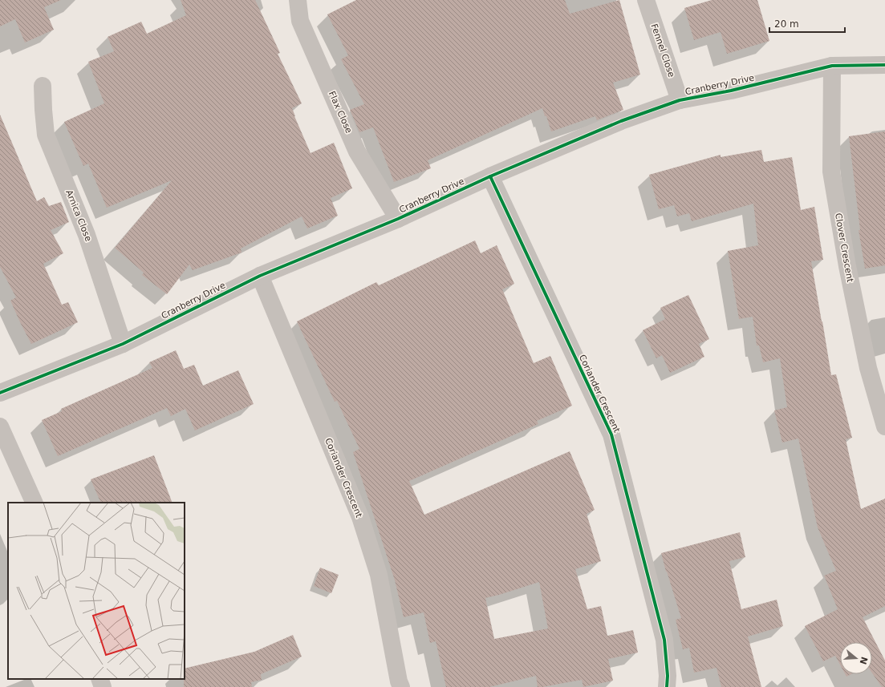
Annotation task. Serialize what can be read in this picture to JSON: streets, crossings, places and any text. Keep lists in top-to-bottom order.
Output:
{
  "streets": {
    "street": [
      "Fennel Close",
      "Cranberry Drive",
      "Flax Close",
      "Arnica Close",
      "Clover Crescent",
      "Coriander Crescent"
    ]
  },
  "crossings": [
    ["Fennel Close", "Cranberry Drive"],
    ["Cranberry Drive", "Flax Close"],
    ["Cranberry Drive", "Arnica Close"],
    ["Cranberry Drive", "Clover Crescent"],
    ["Cranberry Drive", "Coriander Crescent"]
  ],
  "scale_bar": "20 m",
  "north": "right"
}
